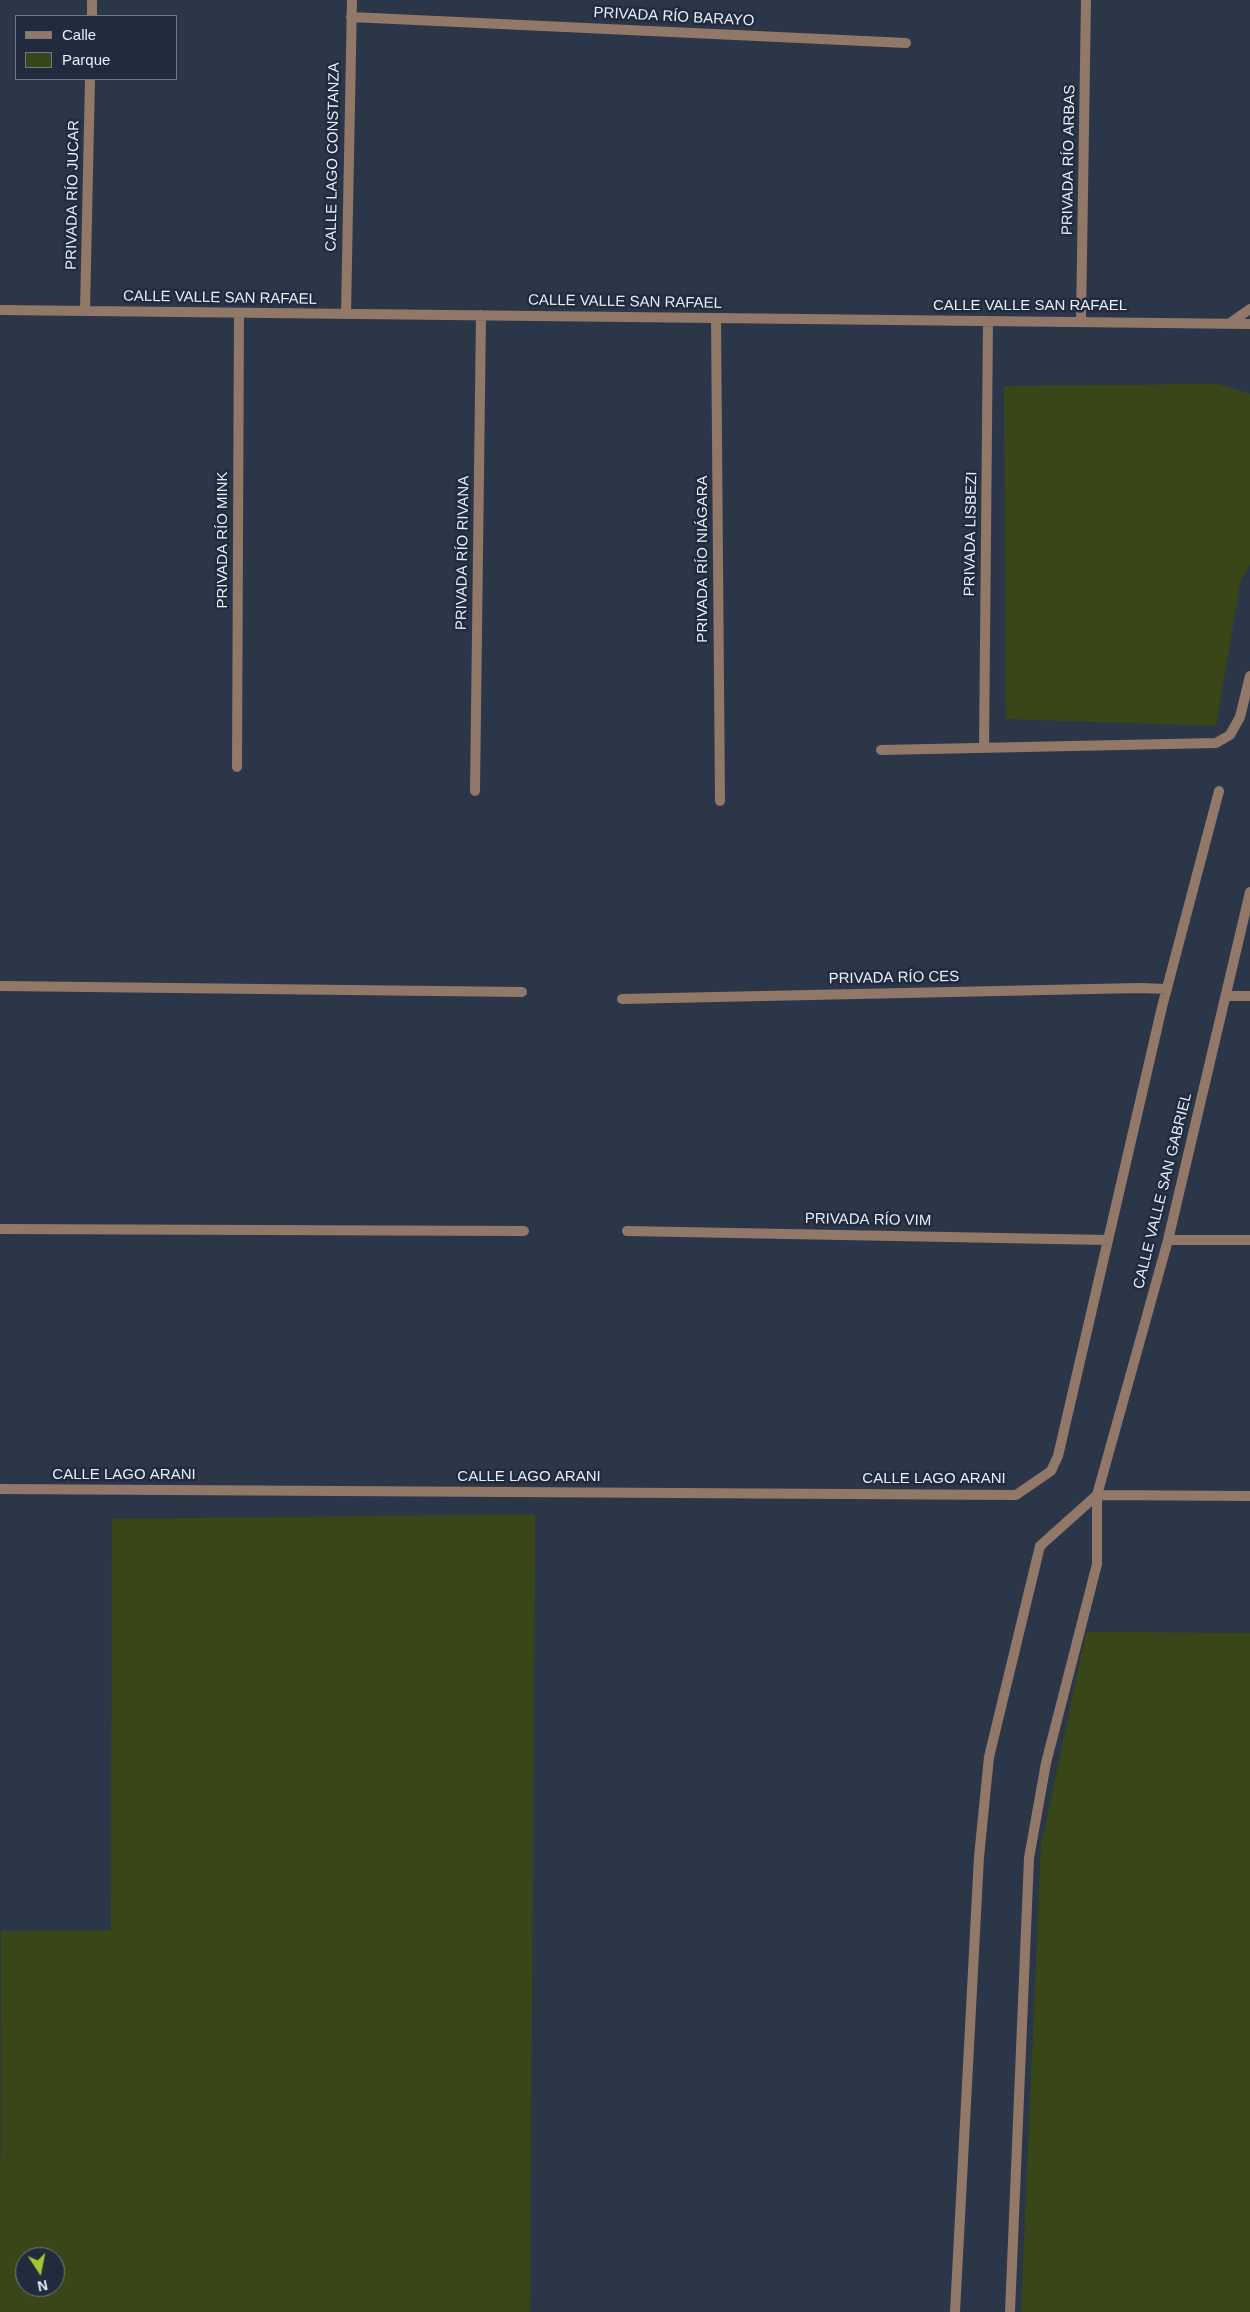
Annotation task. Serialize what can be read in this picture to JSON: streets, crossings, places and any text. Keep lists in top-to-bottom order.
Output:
{
  "streets": {
    "street": [
      "PRIVADA RÍO BARAYO",
      "CALLE LAGO CONSTANZA",
      "PRIVADA RÍO ARBAS",
      "PRIVADA RÍO JUCAR",
      "CALLE VALLE SAN RAFAEL",
      "PRIVADA LISBEZI",
      "PRIVADA RÍO MINK",
      "PRIVADA RÍO RIVANA",
      "PRIVADA RÍO NIÁGARA",
      "PRIVADA RÍO CES",
      "CALLE VALLE SAN GABRIEL",
      "PRIVADA RÍO VIM",
      "CALLE LAGO ARANI"
    ]
  },
  "crossings": [
    ["PRIVADA RÍO BARAYO", "CALLE LAGO CONSTANZA"],
    ["CALLE LAGO CONSTANZA", "CALLE VALLE SAN RAFAEL"],
    ["PRIVADA RÍO ARBAS", "CALLE VALLE SAN RAFAEL"],
    ["PRIVADA RÍO JUCAR", "CALLE VALLE SAN RAFAEL"],
    ["CALLE VALLE SAN RAFAEL", "PRIVADA LISBEZI"],
    ["CALLE VALLE SAN RAFAEL", "PRIVADA RÍO MINK"],
    ["CALLE VALLE SAN RAFAEL", "PRIVADA RÍO RIVANA"],
    ["CALLE VALLE SAN RAFAEL", "PRIVADA RÍO NIÁGARA"],
    ["PRIVADA RÍO VIM", "CALLE LAGO ARANI"]
  ],
  "legend": ["Calle", "Parque"],
  "north": "bottom"
}
